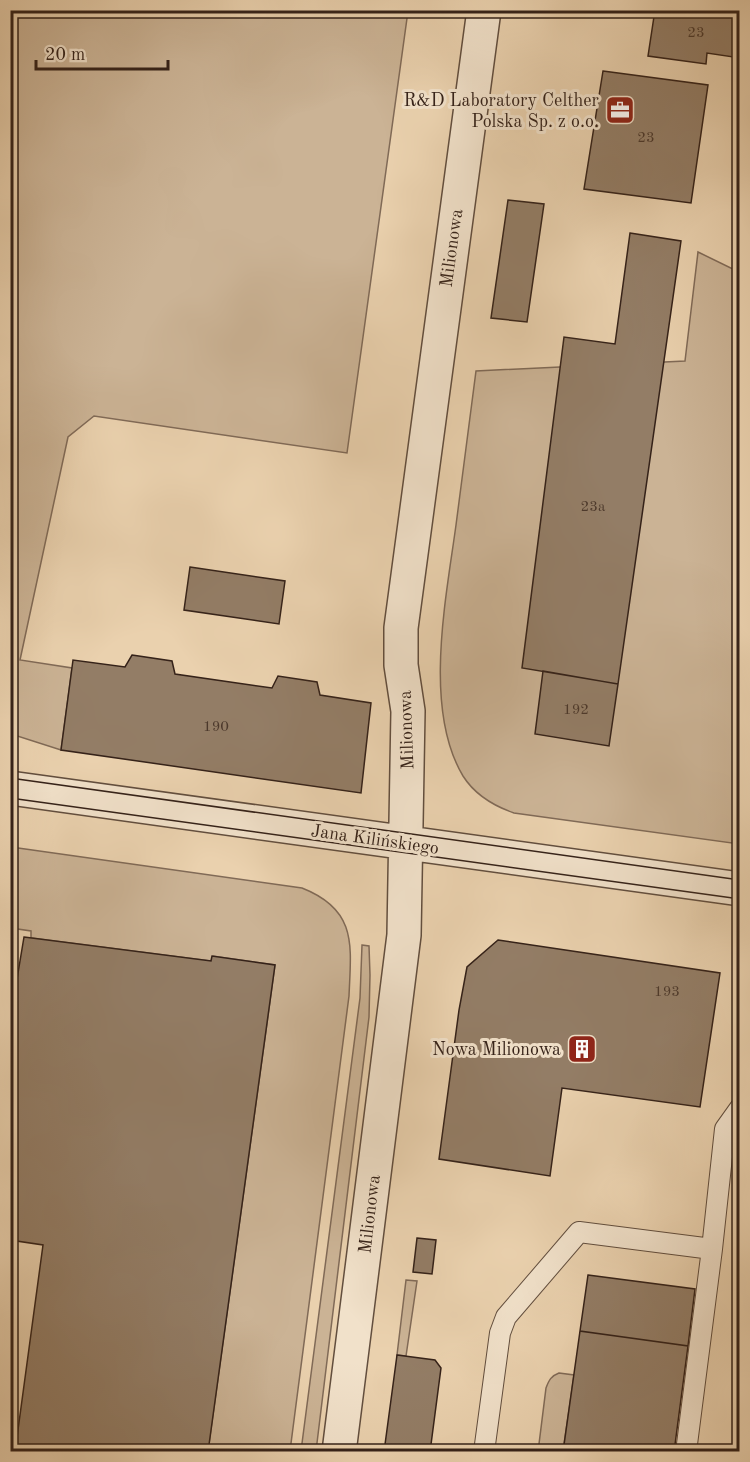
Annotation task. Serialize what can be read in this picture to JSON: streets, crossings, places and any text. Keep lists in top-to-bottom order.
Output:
{
  "streets": {
    "street": ["Milionowa", "Jana Kilińskiego"]
  },
  "crossings": [
    ["Milionowa", "Jana Kilińskiego"]
  ],
  "places": {
    "office": ["R&D Laboratory Celther Polska Sp. z o.o."],
    "building": ["Nowa Milionowa"]
  },
  "house_numbers": [
    "23",
    "23",
    "23a",
    "192",
    "190",
    "193"
  ],
  "scale_bar": "20 m"
}
